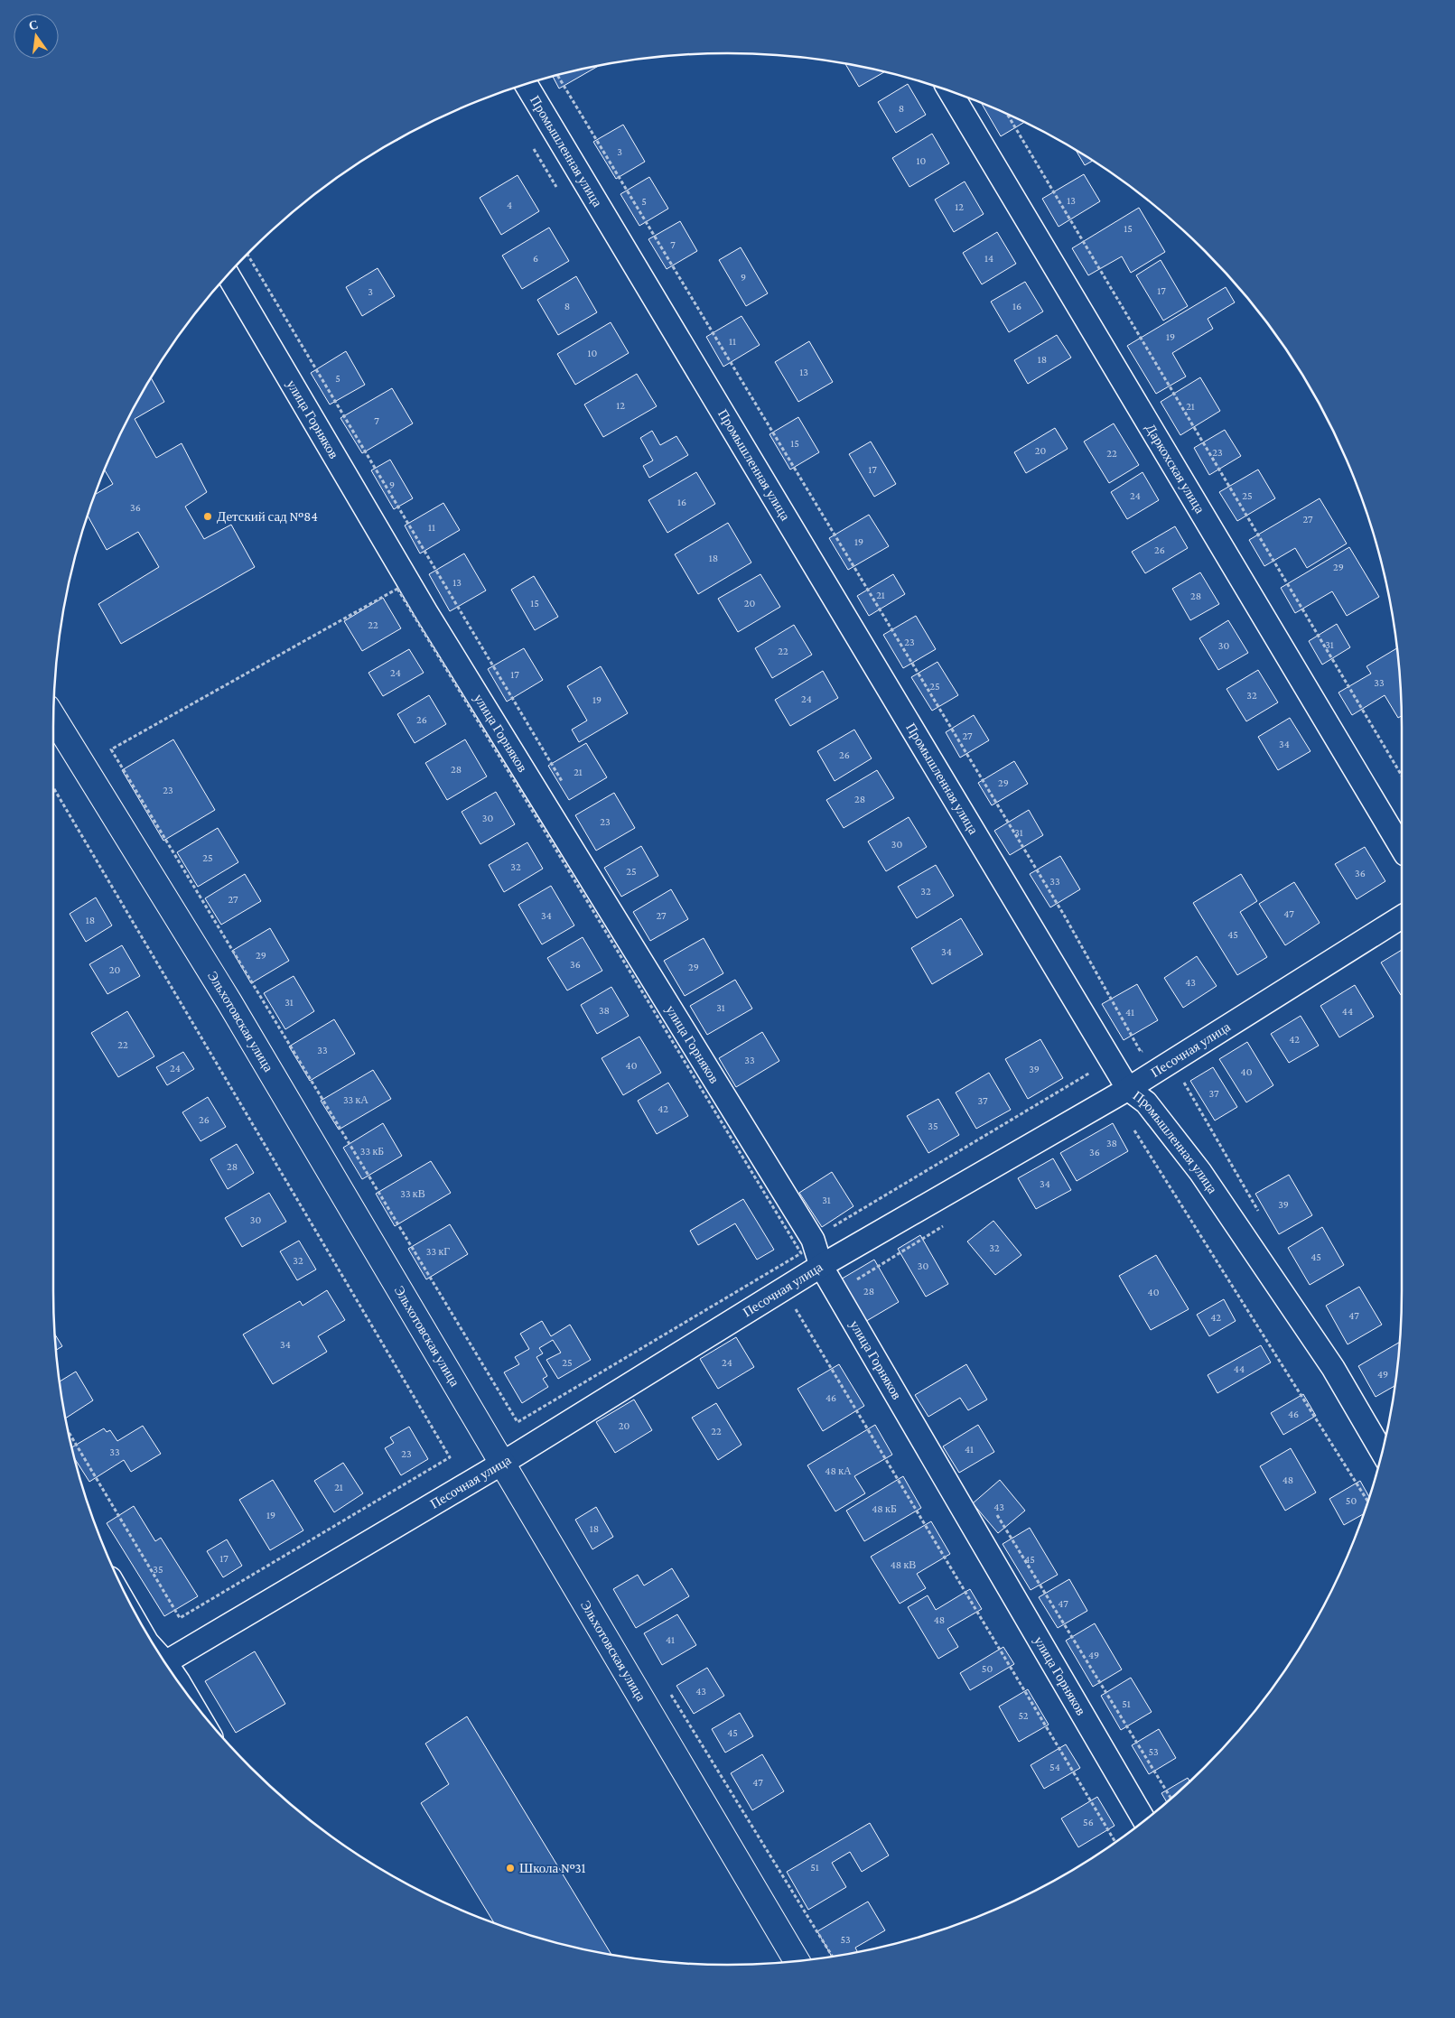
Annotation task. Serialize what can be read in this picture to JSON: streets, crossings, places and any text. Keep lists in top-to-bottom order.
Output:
{
  "streets": {
    "street": [
      "Промышленная улица",
      "улица Горняков",
      "Даркохская улица",
      "Эльхотовская улица",
      "Песочная улица"
    ]
  },
  "crossings": [
    ["Промышленная улица", "Песочная улица"],
    ["улица Горняков", "Песочная улица"],
    ["Эльхотовская улица", "Песочная улица"]
  ],
  "places": ["Детский сад №84", "Школа №31"],
  "house_numbers": [
    "8",
    "3",
    "10",
    "13",
    "5",
    "4",
    "12",
    "15",
    "7",
    "6",
    "14",
    "9",
    "17",
    "3",
    "8",
    "16",
    "19",
    "11",
    "10",
    "18",
    "13",
    "5",
    "12",
    "21",
    "7",
    "15",
    "20",
    "23",
    "22",
    "17",
    "9",
    "24",
    "25",
    "16",
    "36",
    "27",
    "11",
    "19",
    "26",
    "18",
    "29",
    "13",
    "21",
    "28",
    "15",
    "20",
    "22",
    "23",
    "31",
    "30",
    "22",
    "24",
    "17",
    "33",
    "25",
    "32",
    "24",
    "19",
    "26",
    "27",
    "34",
    "26",
    "28",
    "21",
    "29",
    "23",
    "28",
    "30",
    "23",
    "31",
    "30",
    "25",
    "32",
    "25",
    "36",
    "33",
    "32",
    "27",
    "47",
    "34",
    "27",
    "18",
    "45",
    "34",
    "29",
    "36",
    "29",
    "20",
    "43",
    "31",
    "31",
    "38",
    "44",
    "41",
    "42",
    "22",
    "33",
    "33",
    "40",
    "24",
    "39",
    "40",
    "37",
    "33 кА",
    "37",
    "42",
    "26",
    "35",
    "38",
    "33 кБ",
    "36",
    "28",
    "34",
    "33 кВ",
    "31",
    "39",
    "30",
    "32",
    "33 кГ",
    "45",
    "32",
    "30",
    "28",
    "40",
    "47",
    "42",
    "34",
    "25",
    "24",
    "44",
    "49",
    "46",
    "46",
    "20",
    "22",
    "41",
    "33",
    "23",
    "48 кА",
    "48",
    "21",
    "50",
    "43",
    "48 кБ",
    "19",
    "18",
    "17",
    "45",
    "48 кВ",
    "35",
    "47",
    "48",
    "41",
    "49",
    "50",
    "43",
    "51",
    "52",
    "45",
    "53",
    "54",
    "47",
    "56",
    "51",
    "53"
  ],
  "north": "top"
}
